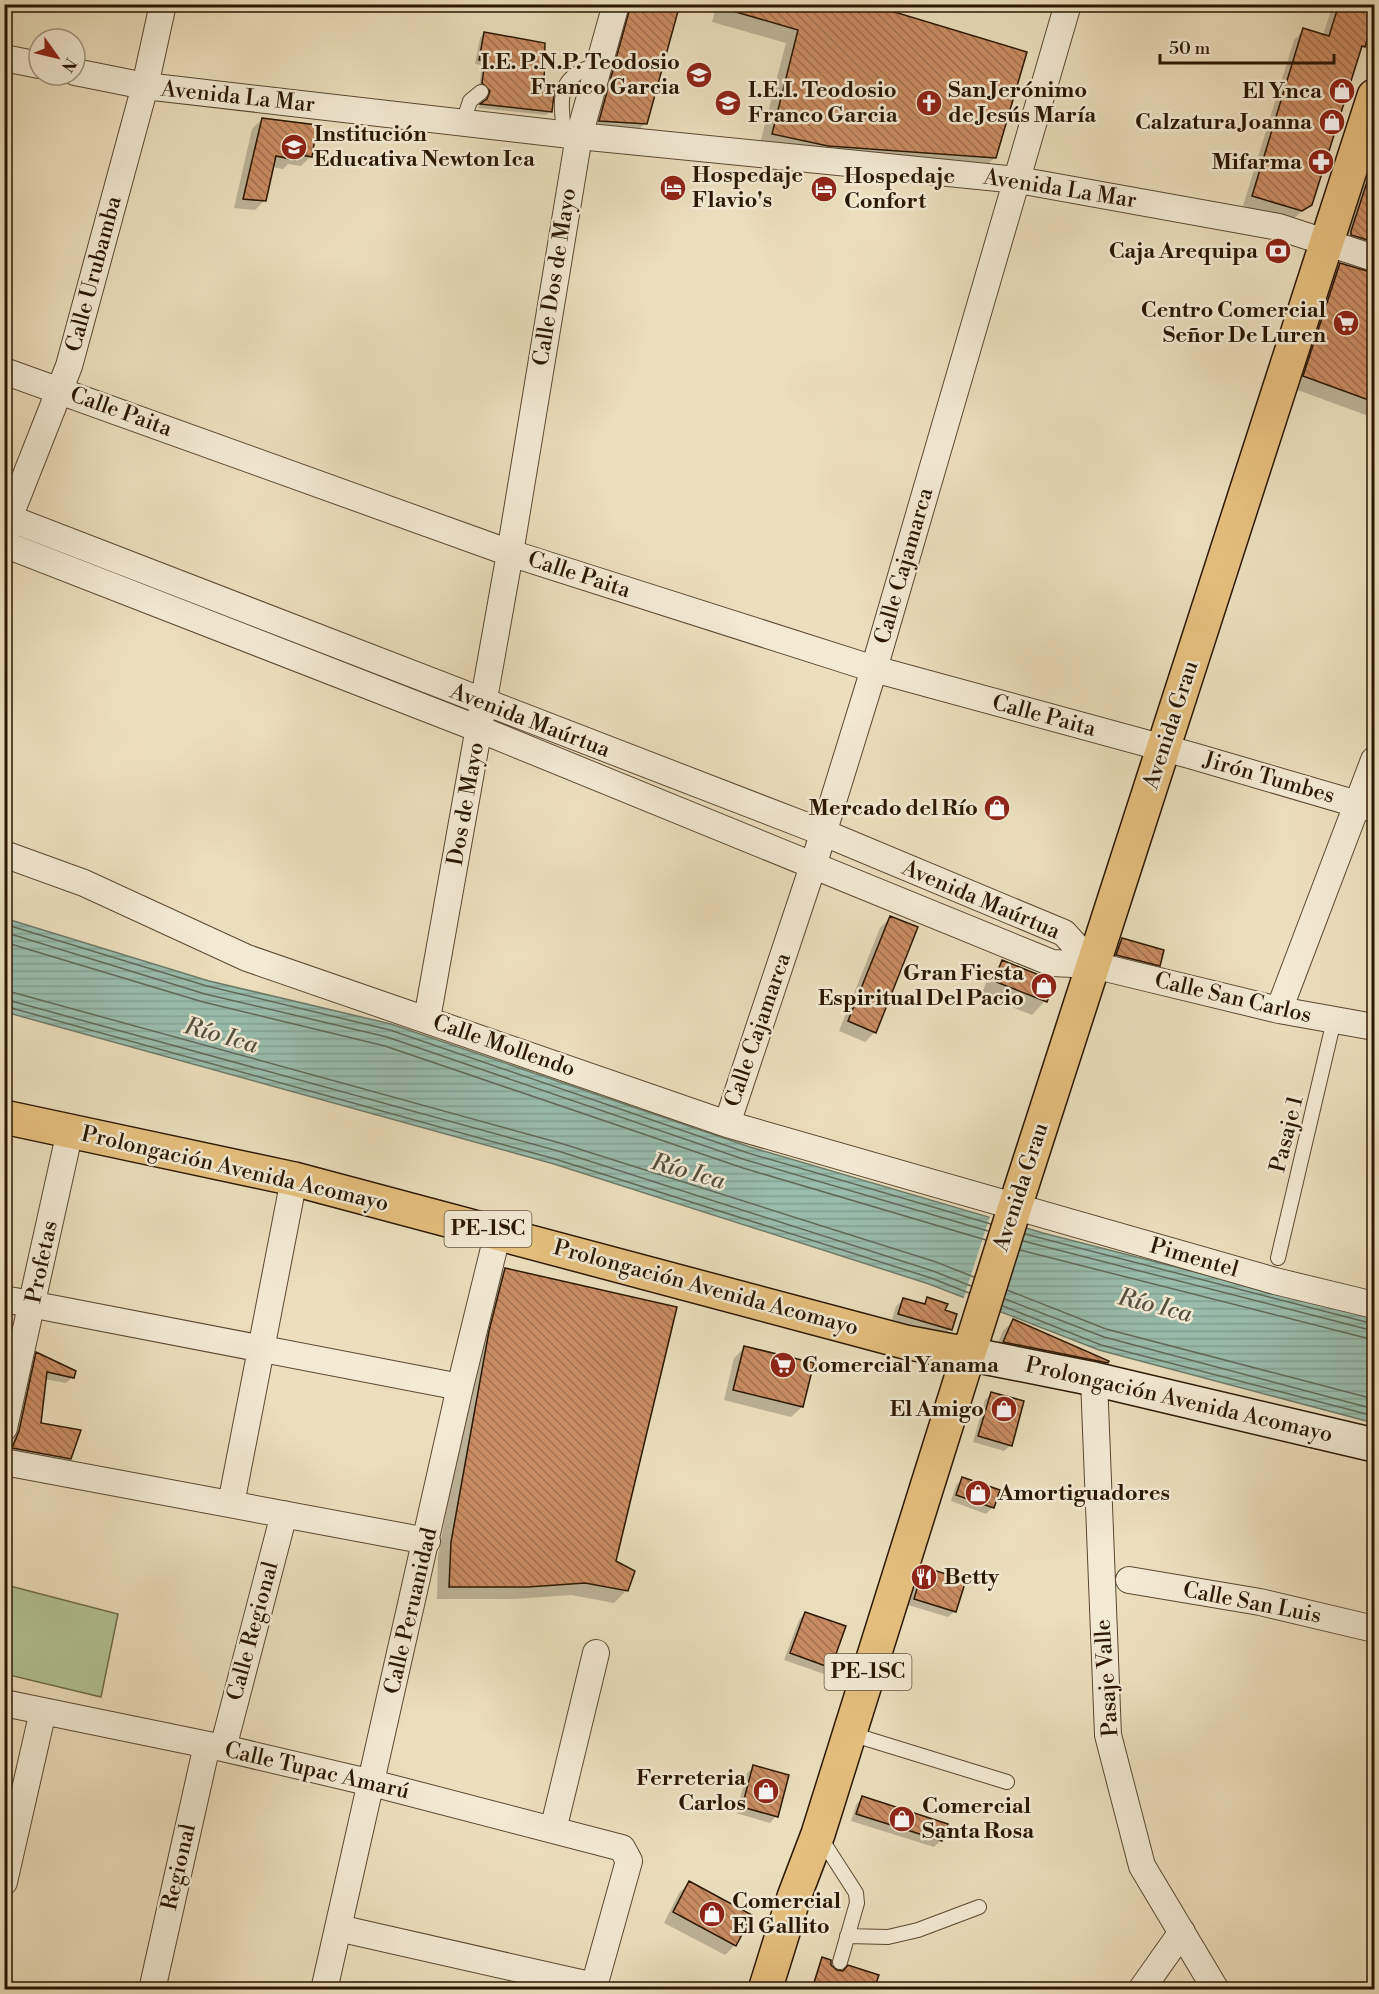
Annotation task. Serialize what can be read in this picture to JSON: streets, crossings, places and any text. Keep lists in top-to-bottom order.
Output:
{
  "streets": {
    "main road": ["Avenida Grau", "Prolongación Avenida Acomayo", "PE-1SC"],
    "street": [
      "Avenida La Mar",
      "Calle Urubamba",
      "Calle Dos de Mayo",
      "Calle Paita",
      "Calle Cajamarca",
      "Avenida Maúrtua",
      "Jirón Tumbes",
      "Dos de Mayo",
      "Calle San Carlos",
      "Calle Mollendo",
      "Pimentel",
      "Profetas",
      "Calle San Luis",
      "Calle Peruanidad",
      "Calle Regional",
      "Pasaje Valle",
      "Calle Tupac Amarú",
      "Regional"
    ],
    "lane": ["Pasaje 1"]
  },
  "crossings": [
    ["Avenida La Mar", "Calle Urubamba"],
    ["Avenida La Mar", "Calle Dos de Mayo"],
    ["Avenida La Mar", "Calle Cajamarca"],
    ["Avenida La Mar", "Avenida Grau"],
    ["Calle Urubamba", "Calle Paita"],
    ["Calle Urubamba", "Avenida Maúrtua"],
    ["Calle Dos de Mayo", "Calle Paita"],
    ["Calle Dos de Mayo", "Dos de Mayo"],
    ["Calle Paita", "Calle Cajamarca"],
    ["Calle Paita", "Avenida Grau"],
    ["Calle Paita", "Jirón Tumbes"],
    ["Calle Paita", "Dos de Mayo"],
    ["Calle Cajamarca", "Avenida Maúrtua"],
    ["Calle Cajamarca", "Calle Mollendo"],
    ["Avenida Maúrtua", "Avenida Grau"],
    ["Avenida Maúrtua", "Dos de Mayo"],
    ["Avenida Maúrtua", "Calle San Carlos"],
    ["Avenida Grau", "Jirón Tumbes"],
    ["Avenida Grau", "Calle San Carlos"],
    ["Avenida Grau", "Calle Mollendo"],
    ["Avenida Grau", "Prolongación Avenida Acomayo"],
    ["Avenida Grau", "PE-1SC"],
    ["Avenida Grau", "Pimentel"],
    ["Dos de Mayo", "Calle Mollendo"],
    ["Calle San Carlos", "Pasaje 1"],
    ["Calle Mollendo", "Pimentel"],
    ["Prolongación Avenida Acomayo", "PE-1SC"],
    ["Prolongación Avenida Acomayo", "Profetas"],
    ["Prolongación Avenida Acomayo", "Calle Peruanidad"],
    ["Prolongación Avenida Acomayo", "Pasaje Valle"],
    ["Calle Peruanidad", "Calle Tupac Amarú"],
    ["Calle Regional", "Calle Tupac Amarú"],
    ["Calle Regional", "Regional"],
    ["Calle Tupac Amarú", "Regional"]
  ],
  "water": ["Río Ica"],
  "places": {
    "school or university": ["I.E. P.N.P. Teodosio Franco Garcia", "I.E.I. Teodosio Franco Garcia", "Institución Educativa Newton Ica"],
    "shop": [
      "El Ynca",
      "Calzatura Joanna",
      "Mercado del Río",
      "Gran Fiesta Espiritual Del Pacio",
      "El Amigo",
      "Amortiguadores",
      "Ferreteria Carlos",
      "Comercial Santa Rosa",
      "Comercial El Gallito"
    ],
    "church": ["San Jerónimo de Jesús María"],
    "pharmacy": ["Mifarma"],
    "hotel": ["Hospedaje Flavio's", "Hospedaje Confort"],
    "bank": ["Caja Arequipa"],
    "supermarket": ["Centro Comercial Señor De Luren", "Comercial Yanama"],
    "restaurant": ["Betty"]
  },
  "scale_bar": "50 m",
  "north": "bottom right"
}
